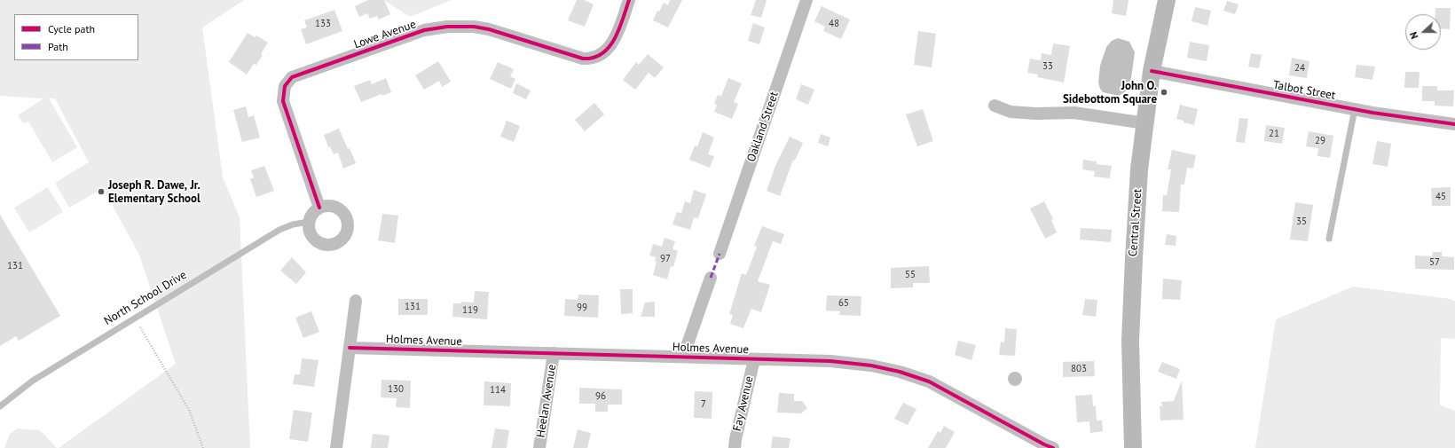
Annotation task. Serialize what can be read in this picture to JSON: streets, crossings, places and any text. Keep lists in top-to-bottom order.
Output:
{
  "streets": {
    "main road": ["Central Street"],
    "street": [
      "Lowe Avenue",
      "Talbot Street",
      "Oakland Street",
      "Holmes Avenue",
      "Heelan Avenue",
      "Fay Avenue"
    ],
    "lane": ["North School Drive"]
  },
  "crossings": [
    ["Lowe Avenue", "North School Drive"],
    ["Talbot Street", "Central Street"],
    ["Holmes Avenue", "Heelan Avenue"],
    ["Holmes Avenue", "Fay Avenue"]
  ],
  "places": ["John O. Sidebottom Square", "Joseph R. Dawe, Jr. Elementary School"],
  "house_numbers": [
    "133",
    "48",
    "33",
    "24",
    "21",
    "29",
    "45",
    "35",
    "97",
    "57",
    "131",
    "55",
    "65",
    "131",
    "99",
    "119",
    "803",
    "130",
    "114",
    "96",
    "7"
  ],
  "legend": ["Cycle path", "Path"],
  "north": "left"
}
